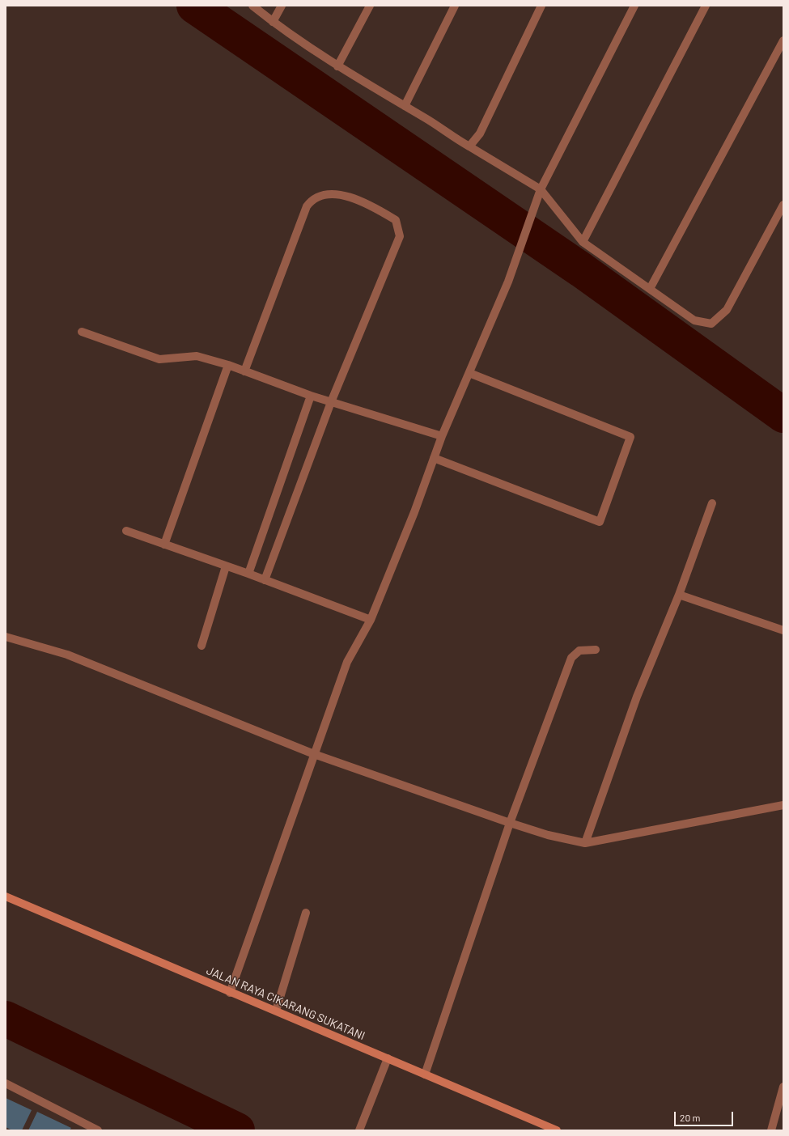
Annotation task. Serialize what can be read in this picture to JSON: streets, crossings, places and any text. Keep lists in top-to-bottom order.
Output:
{
  "streets": {
    "main road": ["JALAN RAYA CIKARANG SUKATANI"]
  },
  "scale_bar": "20 m"
}
